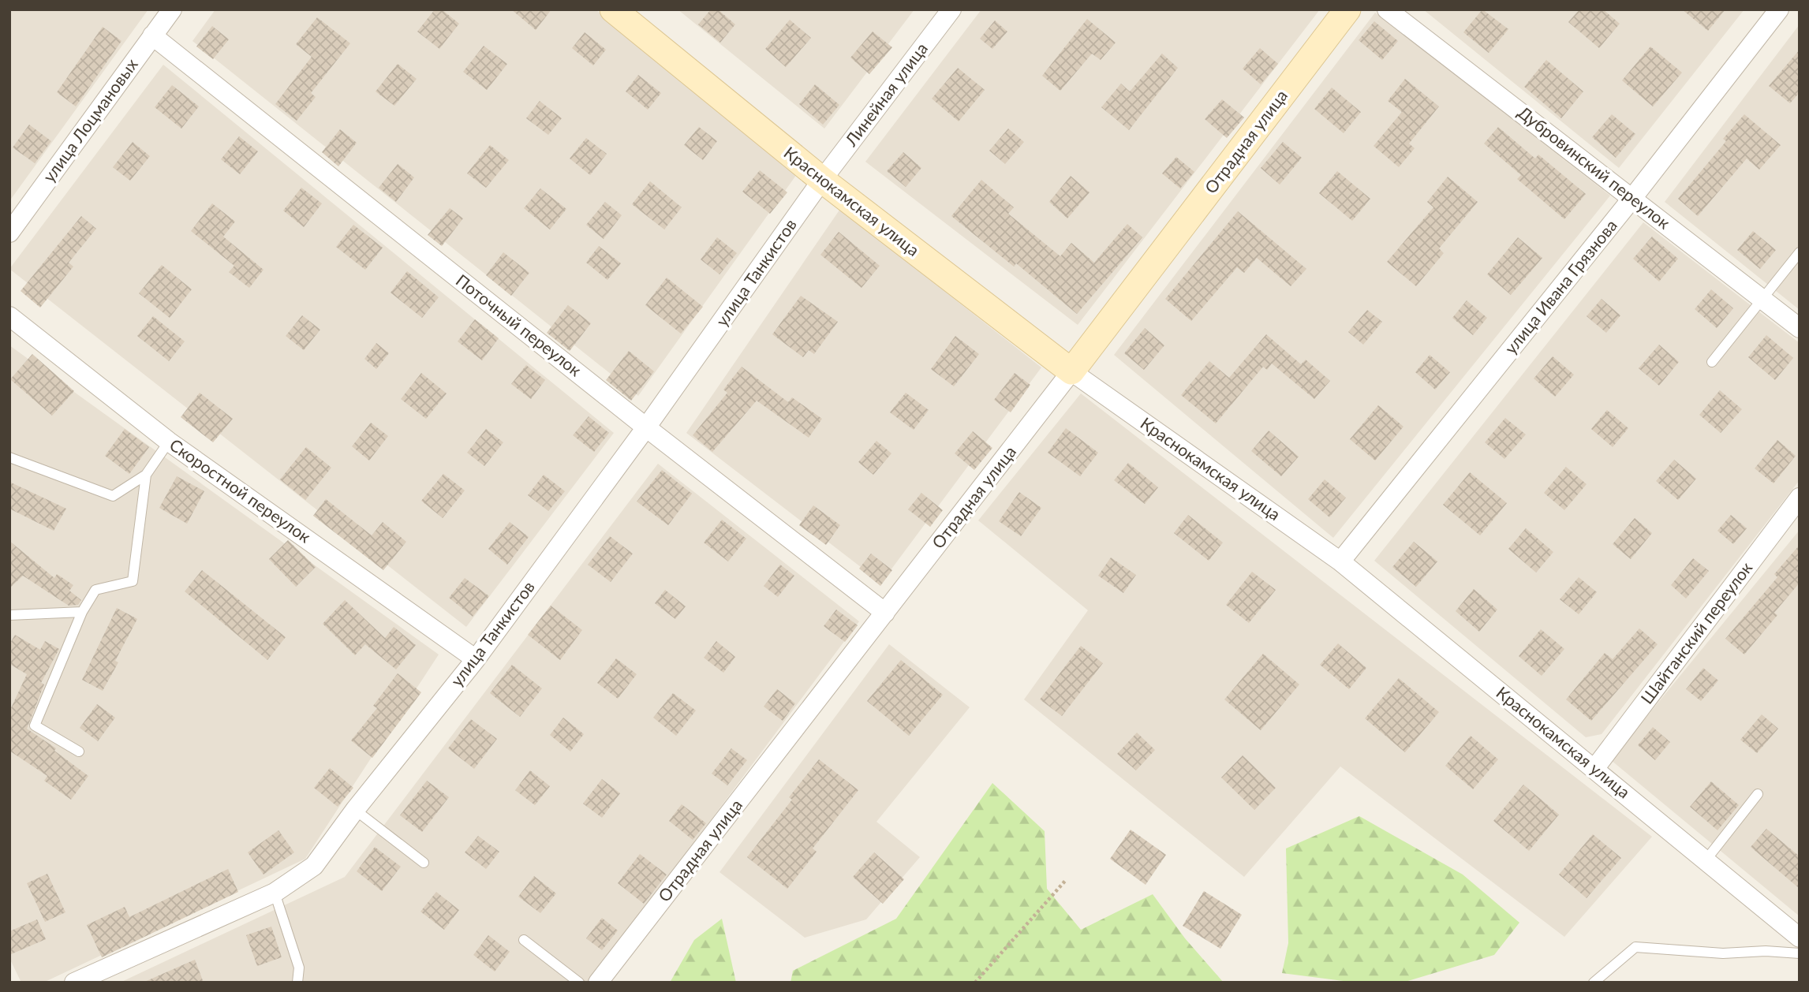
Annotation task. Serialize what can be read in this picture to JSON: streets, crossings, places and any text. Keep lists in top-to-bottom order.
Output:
{
  "streets": {
    "street": [
      "Линейная улица",
      "улица Лоцмановых",
      "Отрадная улица",
      "Дубровинский переулок",
      "Краснокамская улица",
      "улица Танкистов",
      "улица Ивана Грязнова",
      "Поточный переулок",
      "Скоростной переулок",
      "Шайтанский переулок"
    ]
  },
  "crossings": [
    ["Линейная улица", "Краснокамская улица"],
    ["Линейная улица", "улица Танкистов"],
    ["улица Лоцмановых", "Поточный переулок"],
    ["Отрадная улица", "Краснокамская улица"],
    ["Отрадная улица", "Поточный переулок"],
    ["Дубровинский переулок", "улица Ивана Грязнова"],
    ["Краснокамская улица", "улица Танкистов"],
    ["Краснокамская улица", "улица Ивана Грязнова"],
    ["Краснокамская улица", "Шайтанский переулок"],
    ["улица Танкистов", "Поточный переулок"],
    ["улица Танкистов", "Скоростной переулок"]
  ]
}
